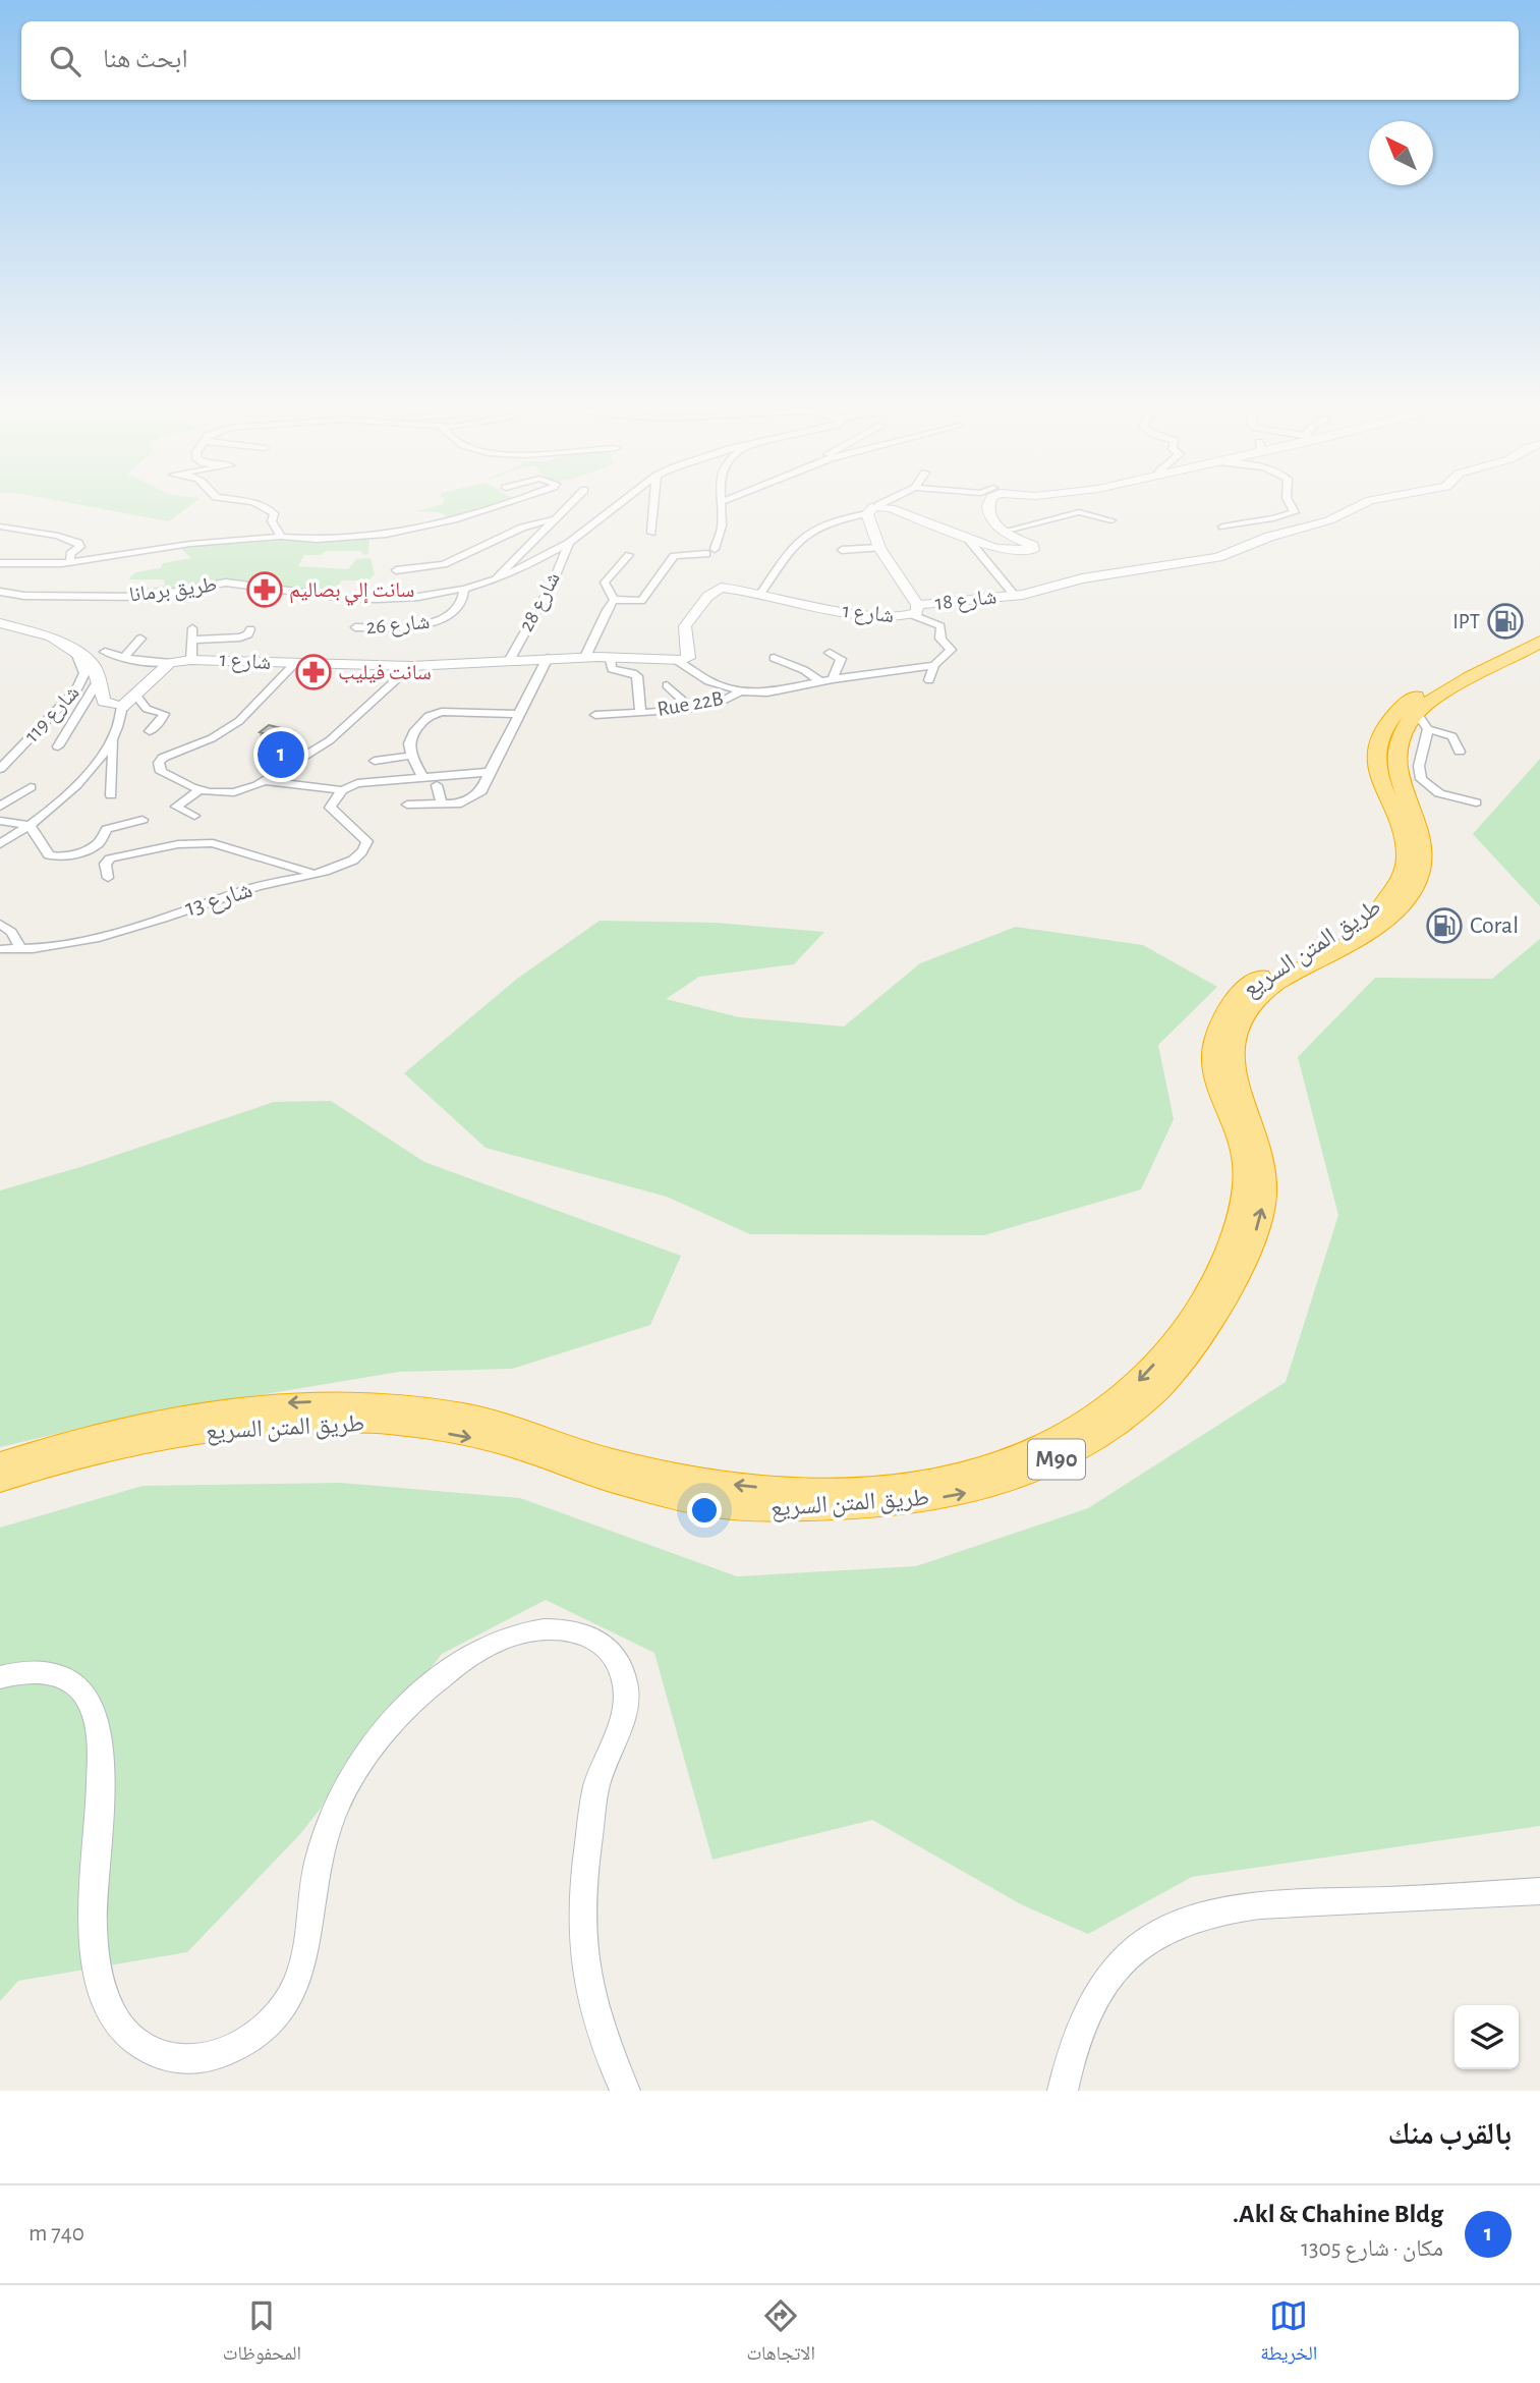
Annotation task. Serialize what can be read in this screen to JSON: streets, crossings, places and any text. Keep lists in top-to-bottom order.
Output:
{
  "streets": {
    "highway": ["طريق المتن السريع", "M90"],
    "street": [
      "طريق برمانا",
      "شارع 18",
      "شارع 28",
      "شارع 1",
      "شارع 26",
      "Rue 22B",
      "شارع 119",
      "شارع 13"
    ]
  },
  "crossings": [
    ["طريق برمانا", "شارع 28"],
    ["طريق برمانا", "شارع 26"],
    ["شارع 18", "شارع 1"],
    ["شارع 28", "شارع 1"]
  ],
  "places": {
    "pharmacy": ["سانت إلي بصاليم", "سانت فيليب"],
    "fuel station": ["IPT", "Coral"]
  },
  "north": "top left",
  "page": {
    "search": "ابحث هنا",
    "pins": "1",
    "heading": "بالقرب منك",
    "list": [
      {
        "mark": "1",
        "name": "Akl & Chahine Bldg.",
        "note": "مكان · شارع 1305",
        "value": "740 m"
      }
    ],
    "nav": ["الخريطة", "الاتجاهات", "المحفوظات"]
  }
}
